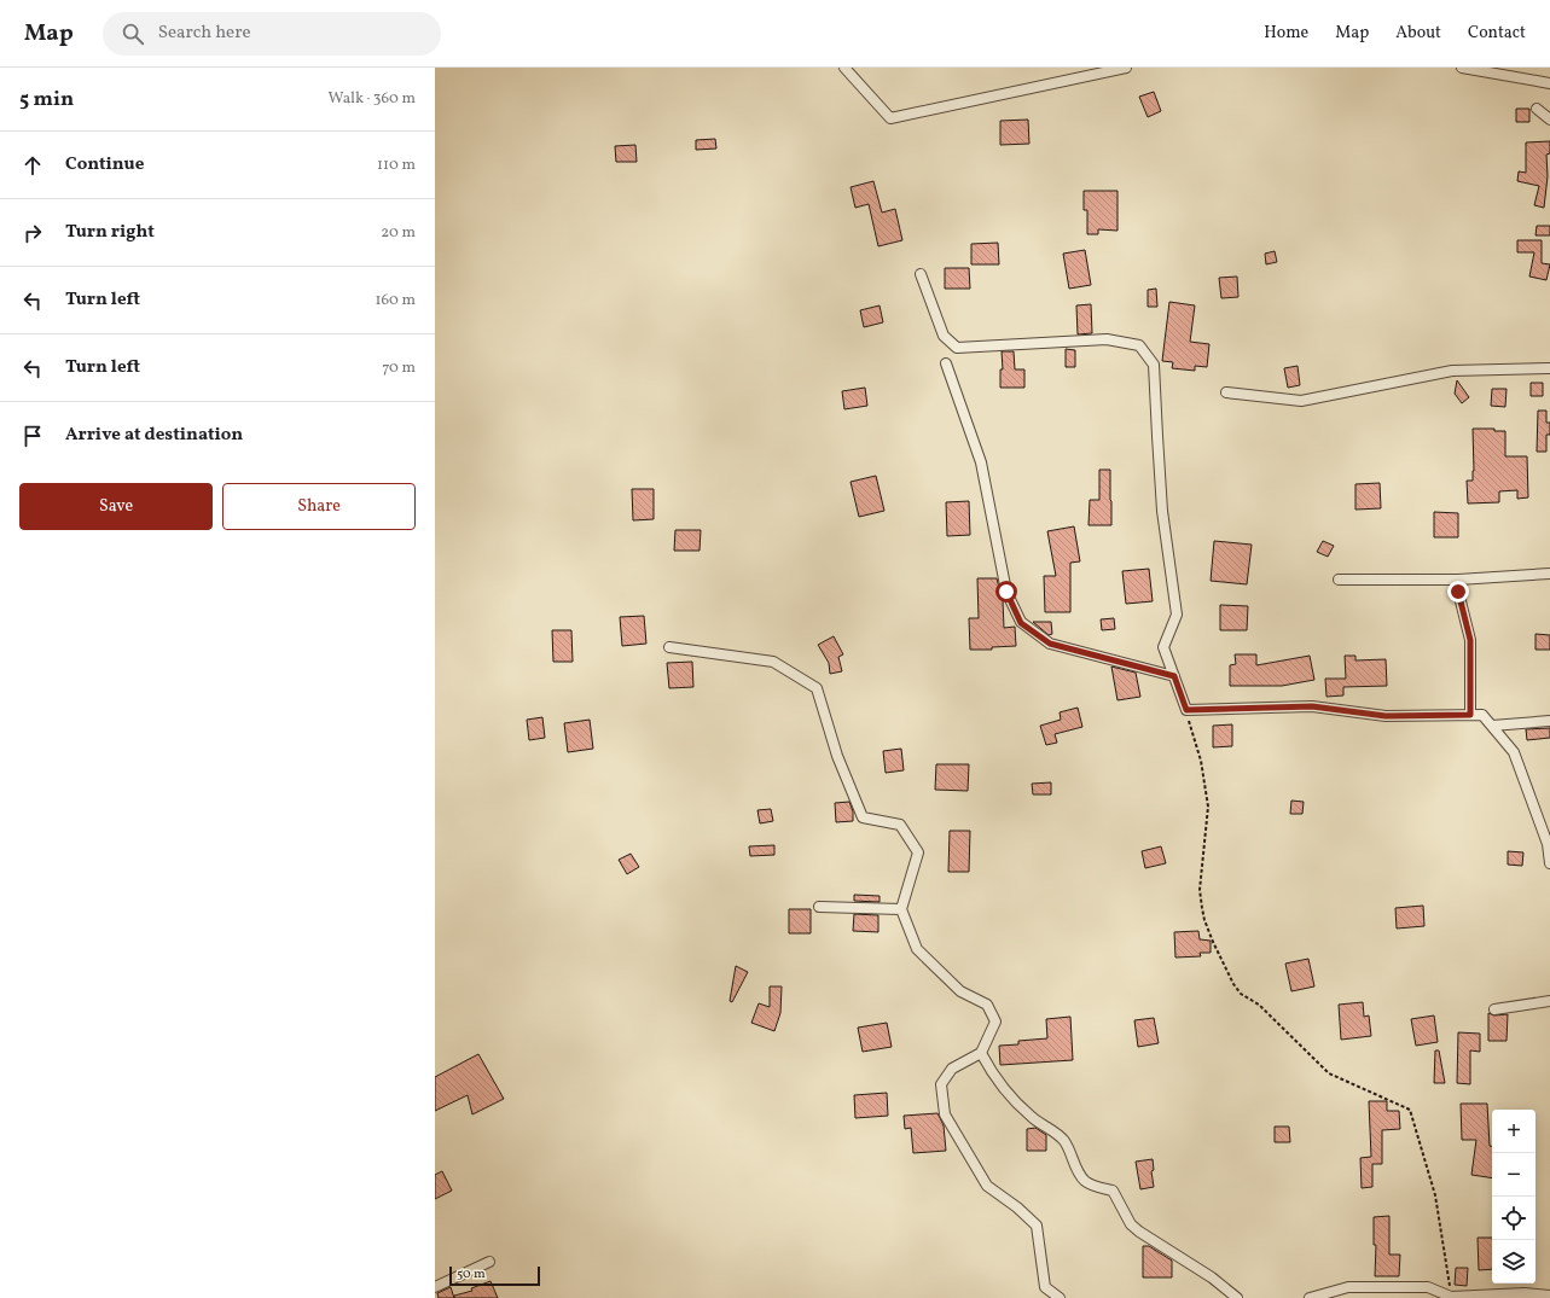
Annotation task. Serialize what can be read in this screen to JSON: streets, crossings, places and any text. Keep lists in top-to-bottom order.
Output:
{
  "scale_bar": "50 m",
  "page": {
    "header": "Map",
    "search": "Search here",
    "nav": [
      "Home",
      "Map",
      "About",
      "Contact"
    ],
    "heading": ["5 min", "Walk · 360 m"],
    "list": [
      ["Continue", "110 m"],
      ["Turn right", "20 m"],
      ["Turn left", "160 m"],
      ["Turn left", "70 m"],
      "Arrive at destination"
    ],
    "buttons": ["Save", "Share"],
    "map_buttons": ["+", "−"],
    "scale": "50 m"
  }
}
